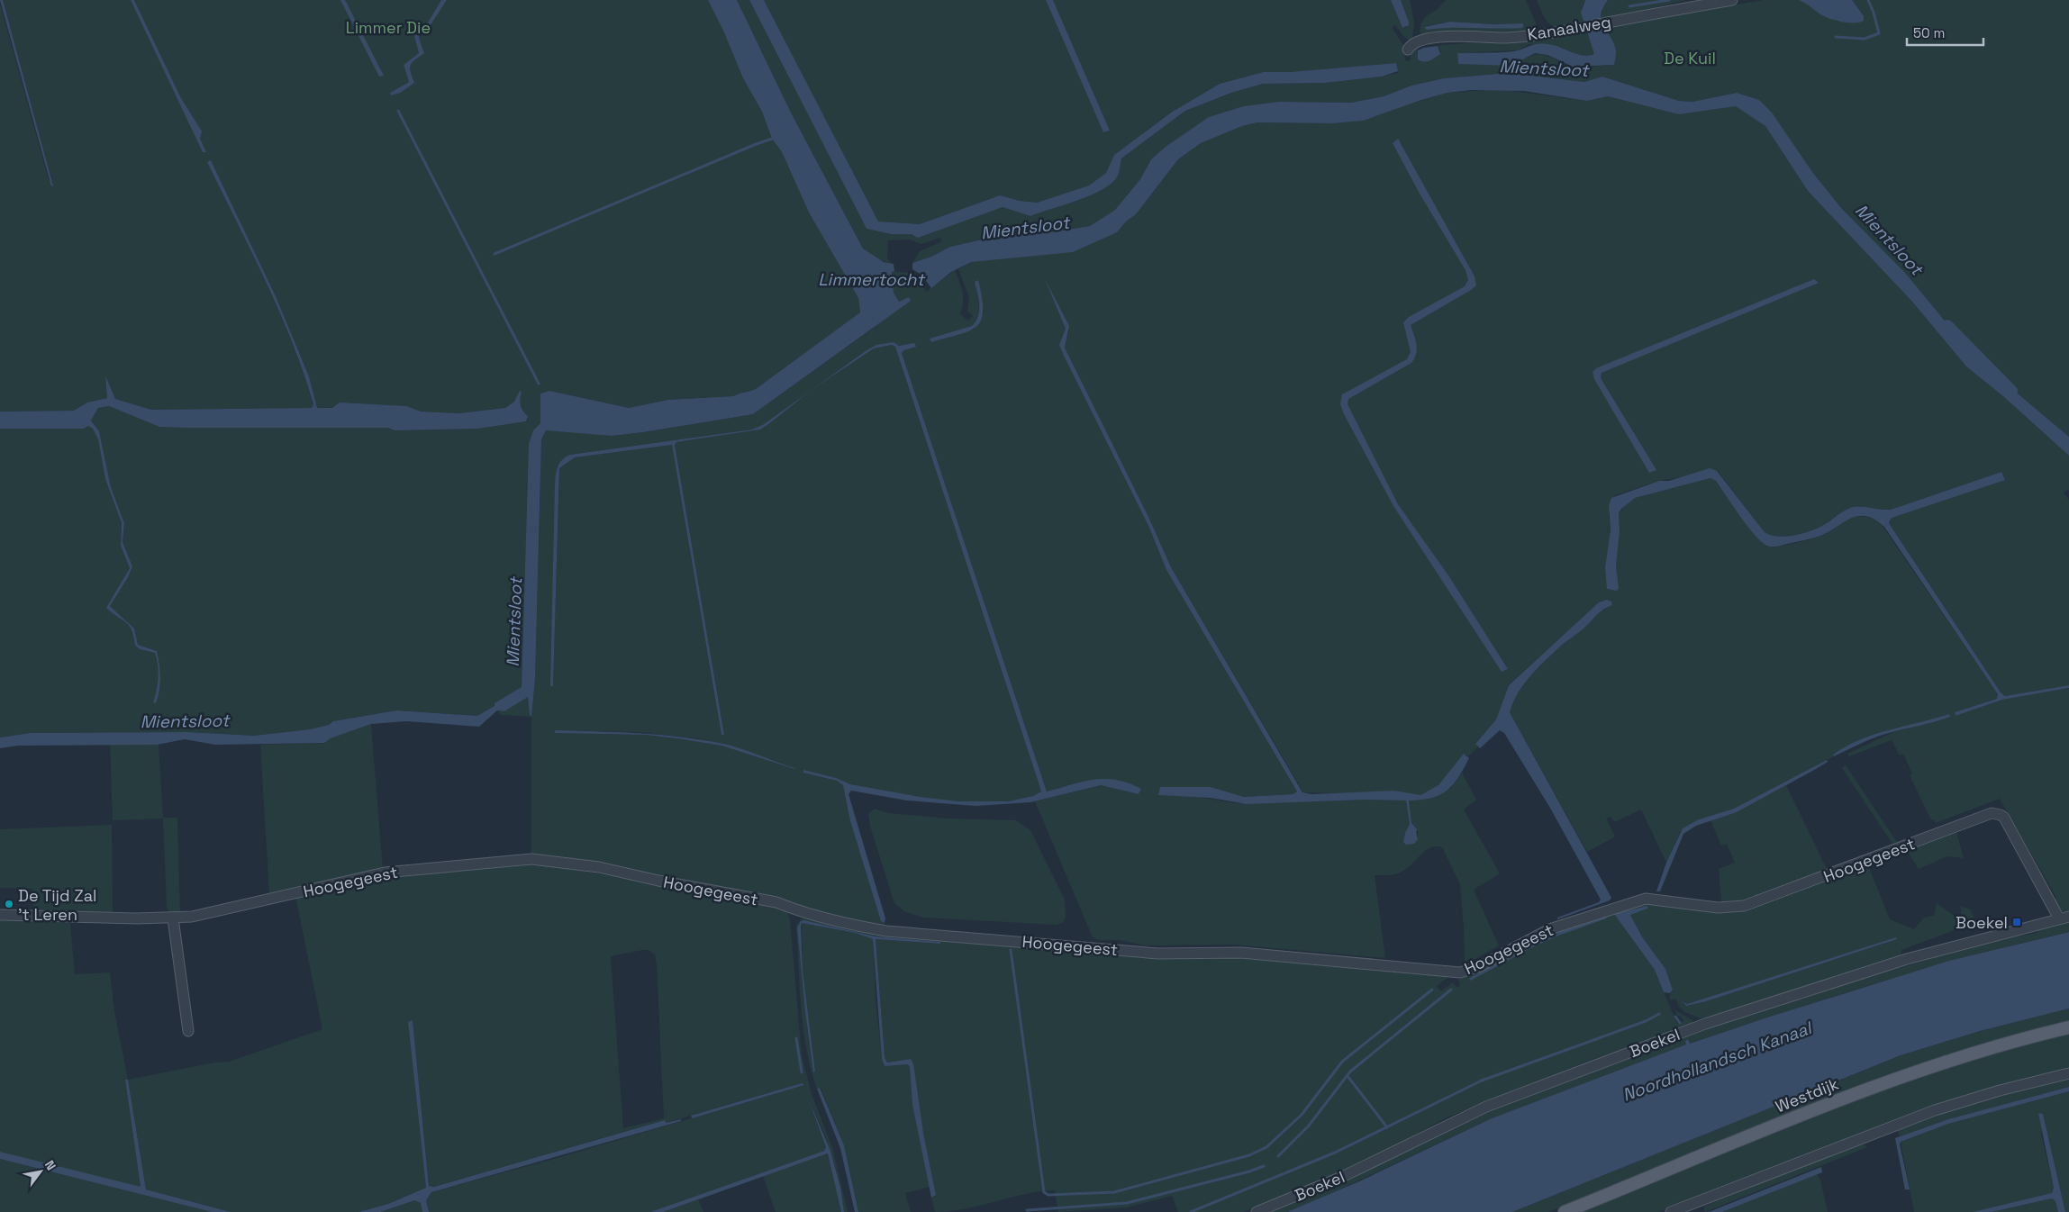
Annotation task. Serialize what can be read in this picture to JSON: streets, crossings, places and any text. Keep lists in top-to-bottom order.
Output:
{
  "streets": {
    "main road": ["Westdijk"],
    "street": ["Kanaalweg", "Hoogegeest", "Boekel"]
  },
  "crossings": [
    ["Hoogegeest", "Boekel"]
  ],
  "water": ["Mientsloot", "Limmertocht", "Noordhollandsch Kanaal"],
  "parks": ["Limmer Die", "De Kuil"],
  "places": {
    "other": ["De Tijd Zal 't Leren"],
    "transit": ["Boekel"]
  },
  "scale_bar": "50 m",
  "north": "top right"
}
